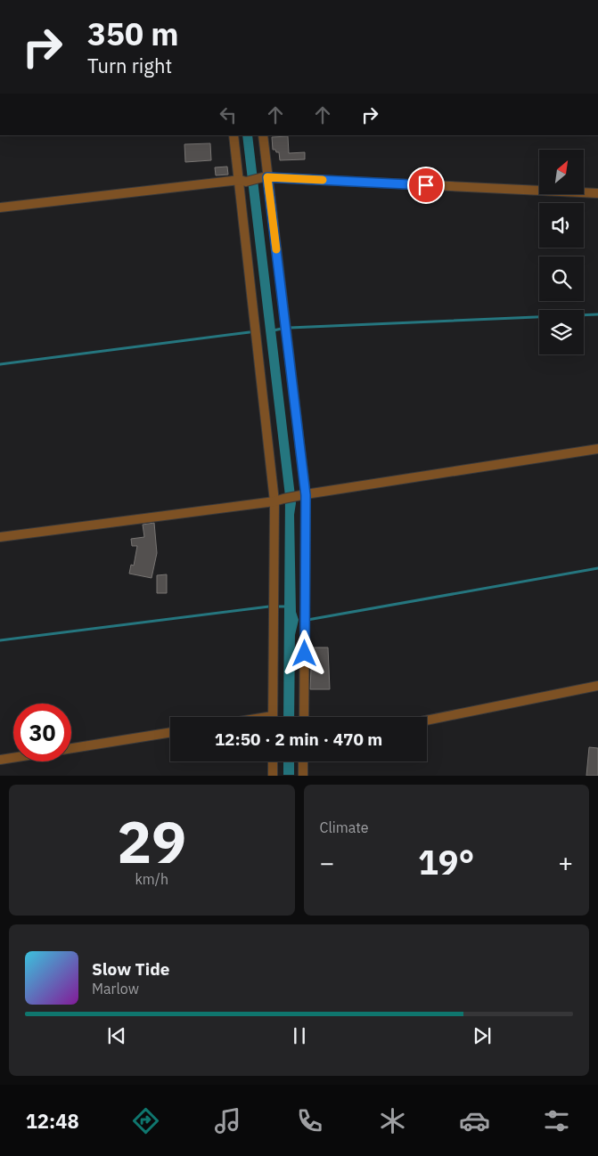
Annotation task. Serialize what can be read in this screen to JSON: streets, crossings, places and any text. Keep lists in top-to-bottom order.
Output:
{
  "north": "top right",
  "page": {
    "turn": ["350 m", "Turn right"],
    "limit": "30",
    "trip": "12:50 · 2 min · 470 m",
    "tile": [
      ["29", "km/h"],
      "Climate"
    ],
    "heat": ["−", "19°", "+"],
    "song": ["Slow Tide", "Marlow"],
    "tabs": "12:48"
  }
}
